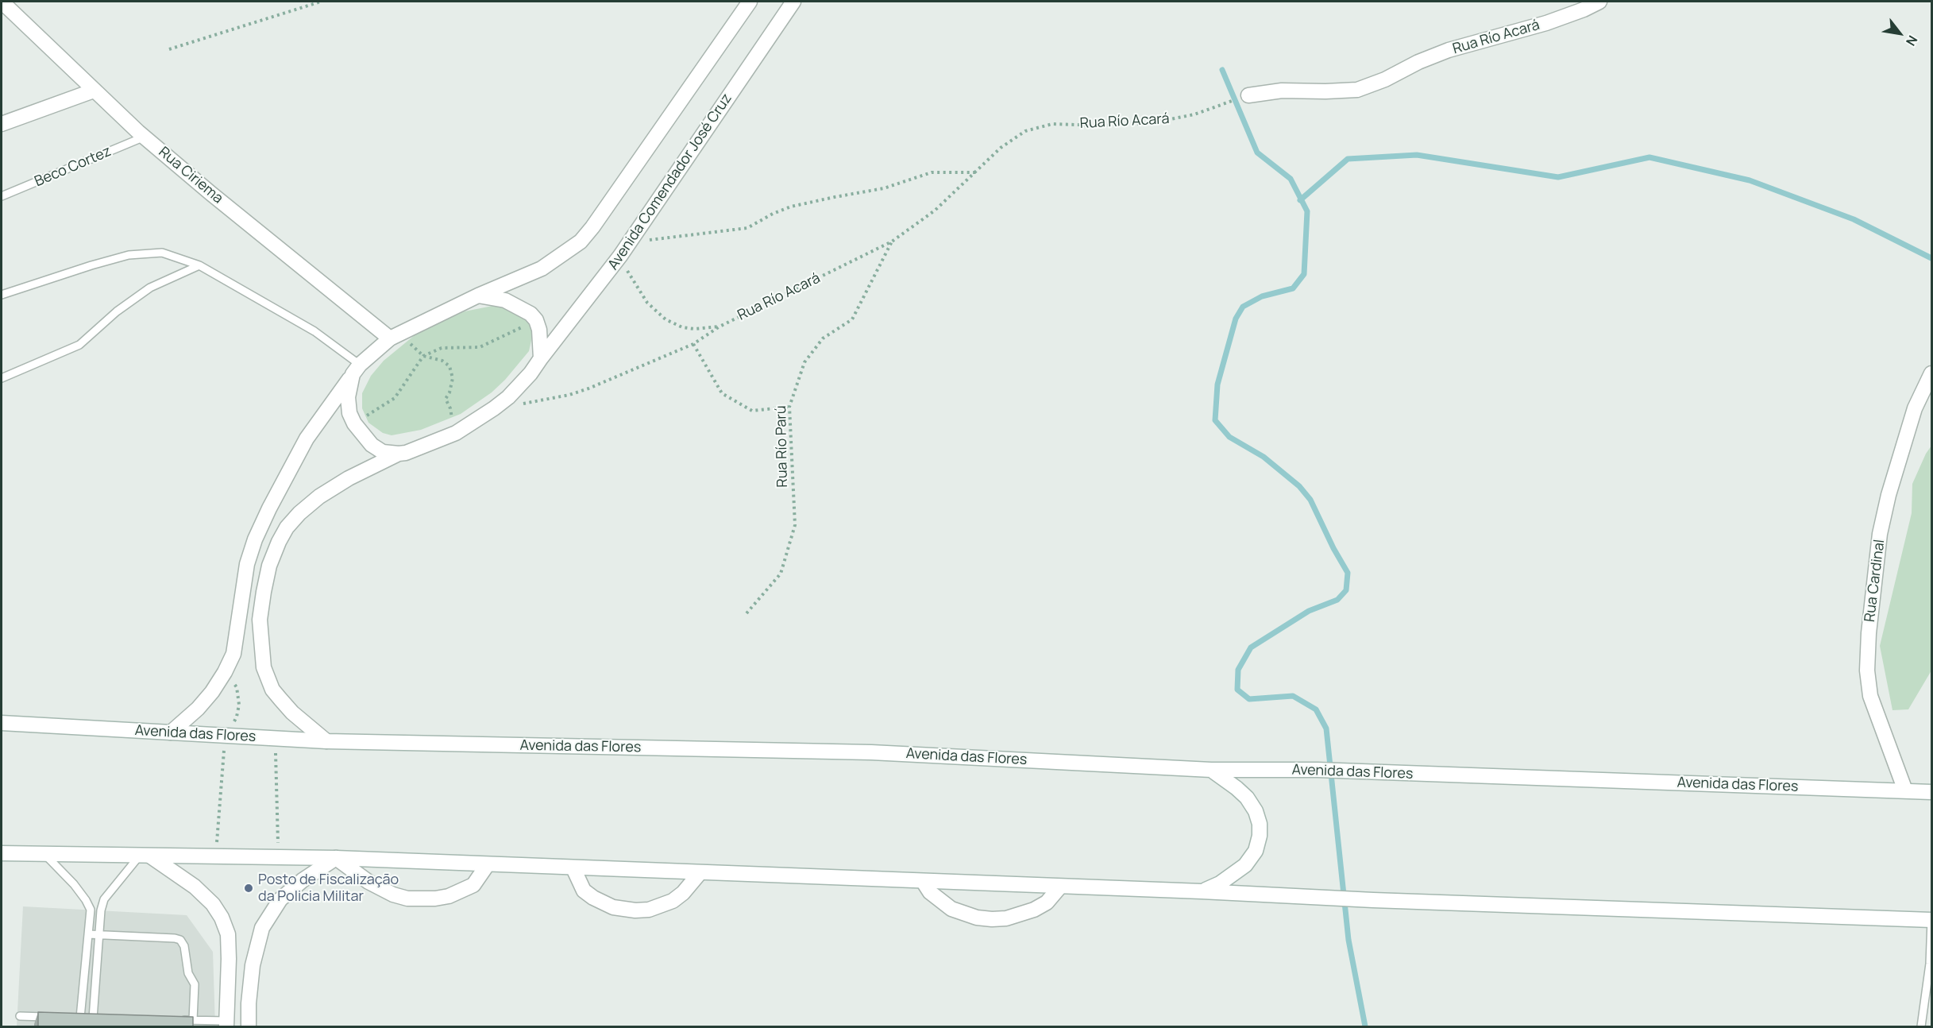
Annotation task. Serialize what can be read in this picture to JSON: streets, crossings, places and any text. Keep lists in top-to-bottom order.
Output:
{
  "streets": {
    "street": [
      "Rua Río Acará",
      "Rua Ciriema",
      "Avenida Comendador José Cruz",
      "Rua Cardinal",
      "Avenida das Flores"
    ],
    "lane": ["Beco Cortez"],
    "path": ["Rua Río Parú"]
  },
  "crossings": [
    ["Rua Río Acará", "Avenida Comendador José Cruz"],
    ["Rua Río Acará", "Rua Río Parú"],
    ["Beco Cortez", "Rua Ciriema"],
    ["Rua Cardinal", "Avenida das Flores"]
  ],
  "places": ["Posto de Fiscalização da Policia Militar"],
  "north": "bottom right"
}
